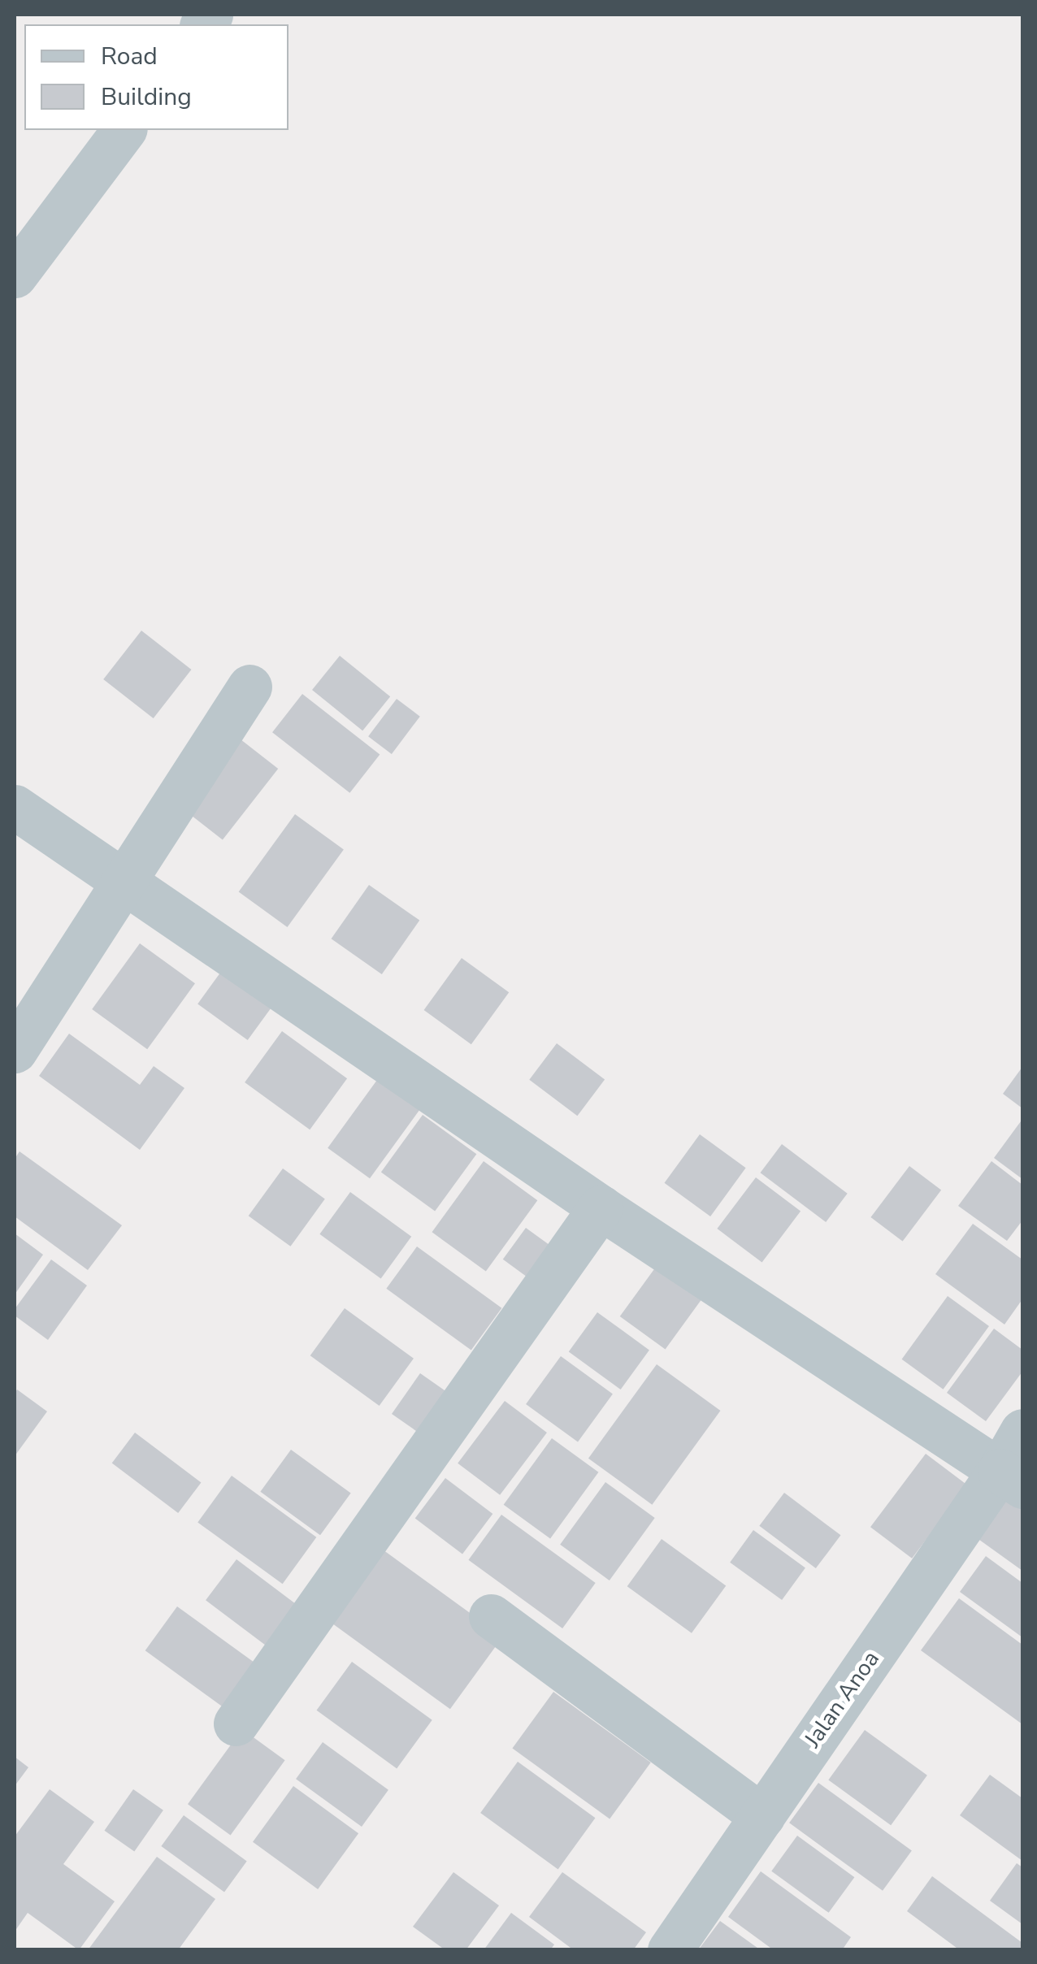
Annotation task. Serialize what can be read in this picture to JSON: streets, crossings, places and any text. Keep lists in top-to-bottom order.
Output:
{
  "streets": {
    "street": ["Jalan Anoa"]
  },
  "legend": ["Road", "Building"]
}
